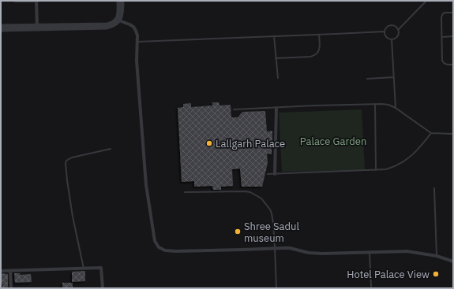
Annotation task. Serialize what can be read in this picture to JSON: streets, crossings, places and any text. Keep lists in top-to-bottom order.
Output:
{
  "parks": ["Palace Garden"],
  "places": ["Lallgarh Palace", "Shree Sadul museum", "Hotel Palace View"]
}
